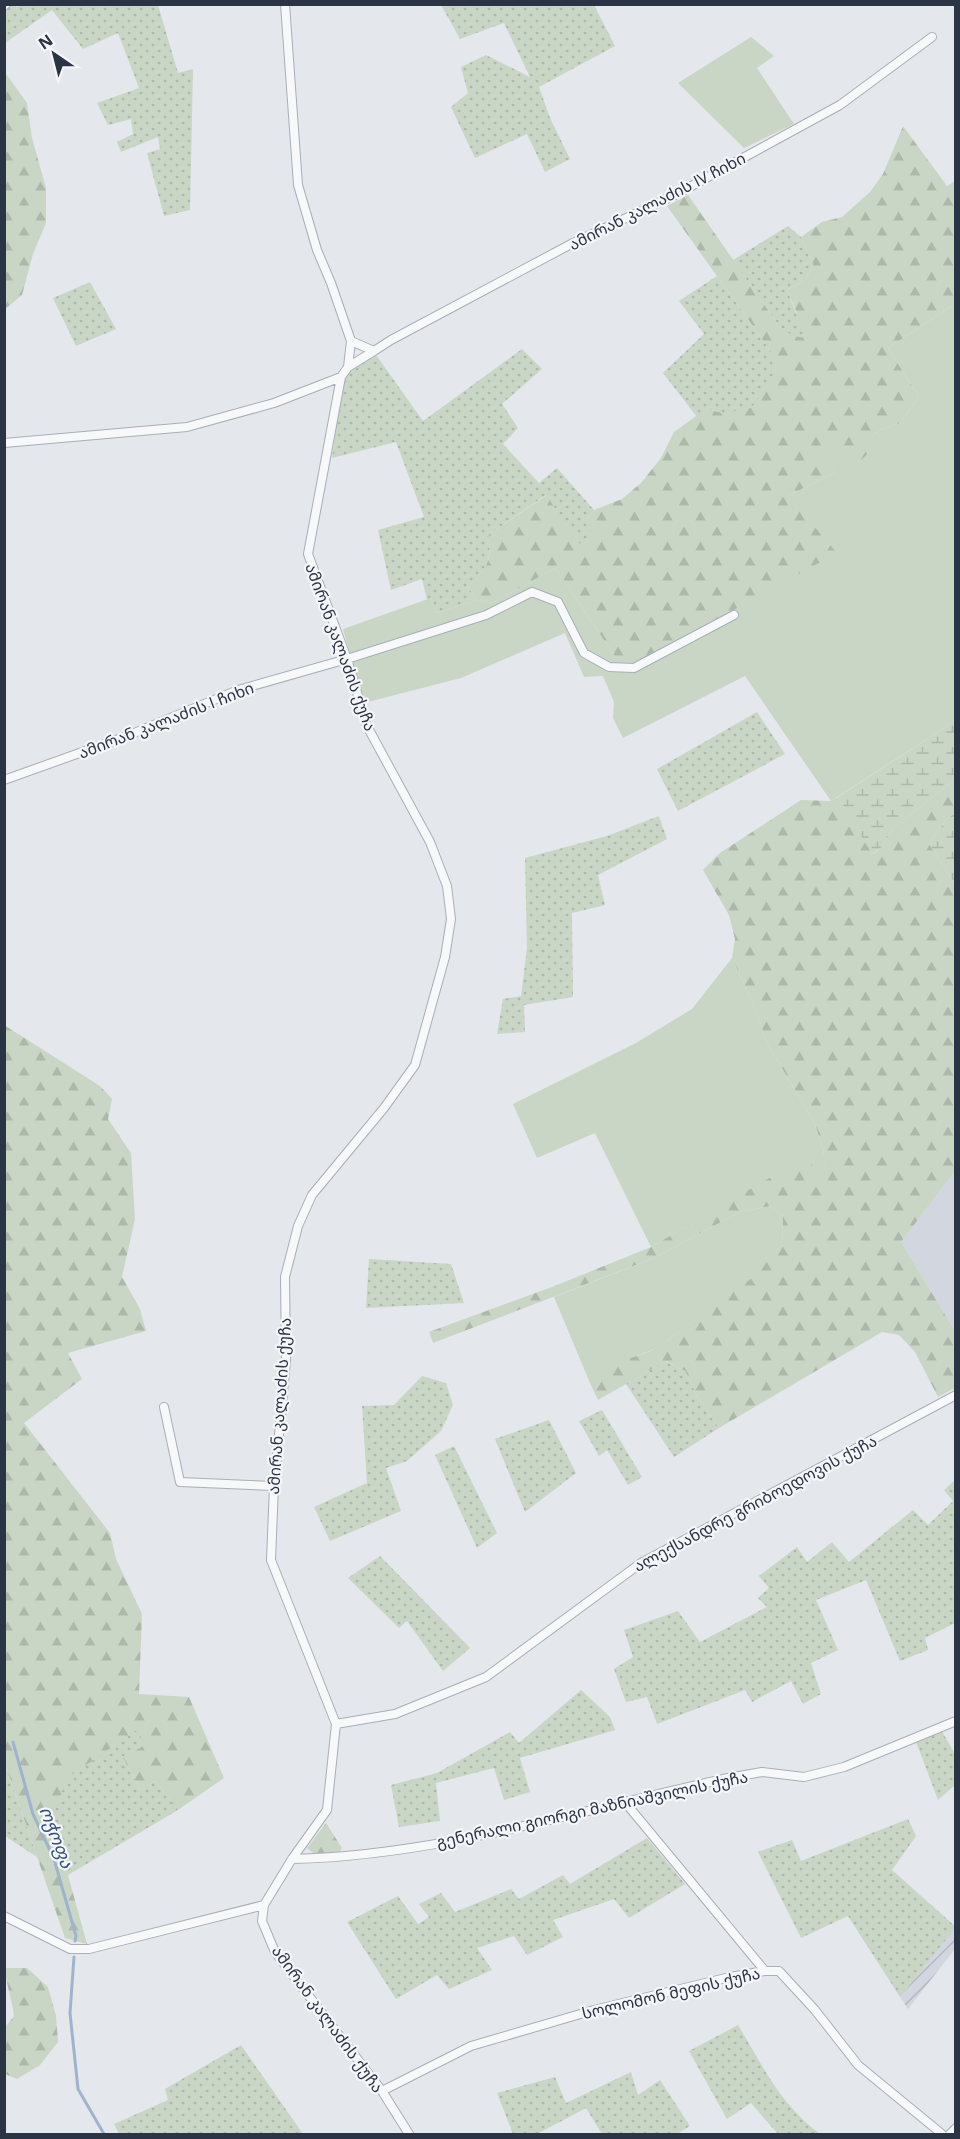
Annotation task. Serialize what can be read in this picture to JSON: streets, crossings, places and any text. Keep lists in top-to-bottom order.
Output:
{
  "streets": {
    "street": [
      "ამირან კალაძის IV ჩიხი",
      "ამირან კალაძის ქუჩა",
      "ამირან კალაძის I ჩიხი",
      "ალექსანდრე გრიბოედოვის ქუჩა",
      "გენერალი გიორგი მაზნიაშვილის ქუჩა",
      "სოლომონ მეფის ქუჩა"
    ]
  },
  "crossings": [
    ["ამირან კალაძის IV ჩიხი", "ამირან კალაძის ქუჩა"],
    ["ამირან კალაძის ქუჩა", "ამირან კალაძის I ჩიხი"],
    ["ამირან კალაძის ქუჩა", "ალექსანდრე გრიბოედოვის ქუჩა"],
    ["ამირან კალაძის ქუჩა", "გენერალი გიორგი მაზნიაშვილის ქუჩა"],
    ["ამირან კალაძის ქუჩა", "სოლომონ მეფის ქუჩა"]
  ],
  "water": ["ოჭოფა"],
  "north": "top left"
}
